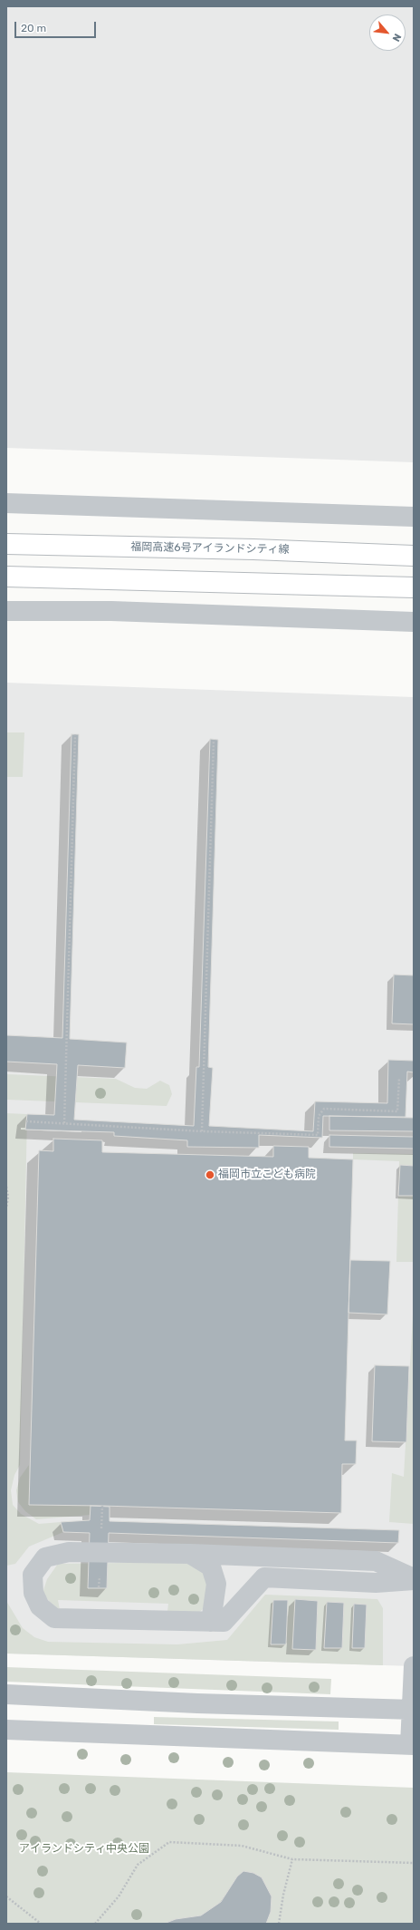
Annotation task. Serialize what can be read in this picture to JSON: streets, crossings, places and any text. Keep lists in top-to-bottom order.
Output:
{
  "streets": {
    "highway": ["福岡高速6号アイランドシティ線"]
  },
  "parks": ["アイランドシティ中央公園"],
  "places": ["福岡市立こども病院"],
  "scale_bar": "20 m",
  "north": "bottom right"
}
